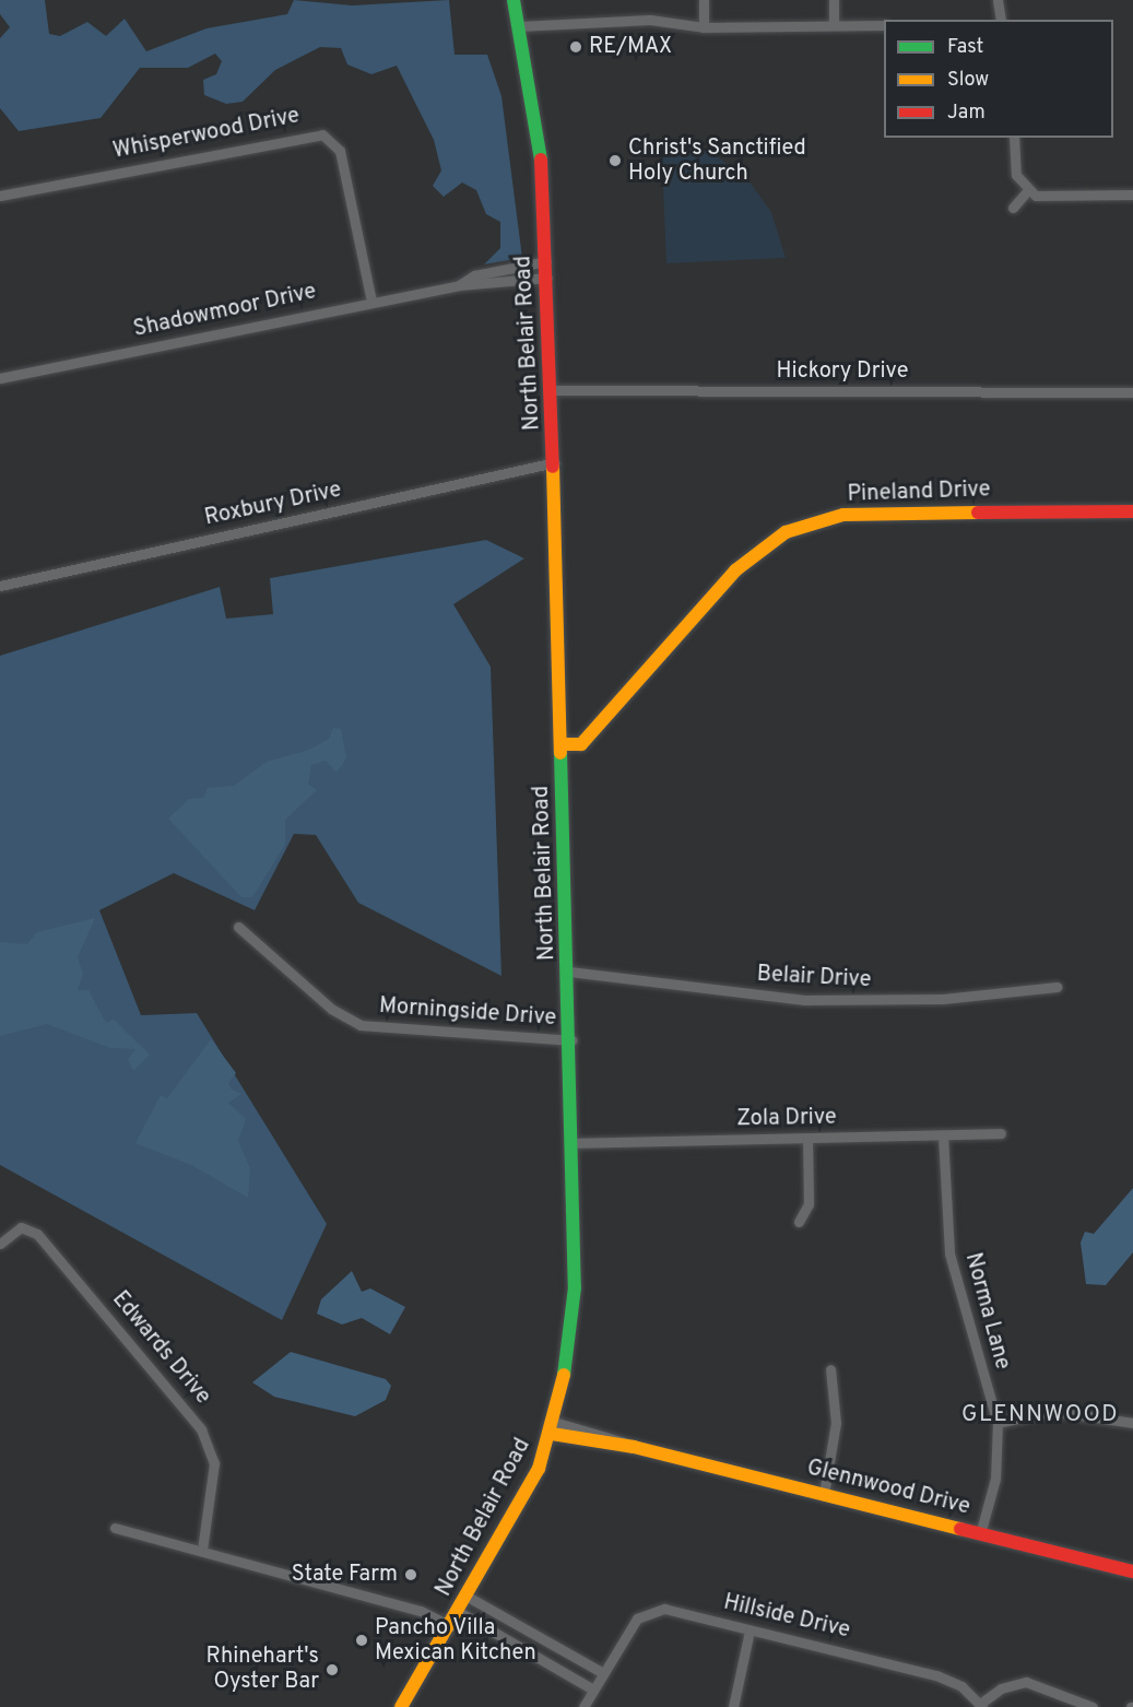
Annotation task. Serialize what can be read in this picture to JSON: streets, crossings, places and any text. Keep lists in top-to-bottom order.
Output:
{
  "streets": {
    "main road": ["North Belair Road", "Pineland Drive", "Glennwood Drive"],
    "street": [
      "Whisperwood Drive",
      "Shadowmoor Drive",
      "Hickory Drive",
      "Roxbury Drive",
      "Belair Drive",
      "Morningside Drive",
      "Zola Drive",
      "Norma Lane",
      "Edwards Drive",
      "Hillside Drive"
    ]
  },
  "crossings": [
    ["Whisperwood Drive", "Shadowmoor Drive"],
    ["Shadowmoor Drive", "North Belair Road"],
    ["North Belair Road", "Hickory Drive"],
    ["North Belair Road", "Pineland Drive"],
    ["North Belair Road", "Roxbury Drive"],
    ["North Belair Road", "Belair Drive"],
    ["North Belair Road", "Morningside Drive"],
    ["North Belair Road", "Zola Drive"],
    ["North Belair Road", "Glennwood Drive"],
    ["Zola Drive", "Norma Lane"],
    ["Norma Lane", "Glennwood Drive"]
  ],
  "districts": ["GLENNWOOD"],
  "places": [
    "RE/MAX",
    "Christ's Sanctified Holy Church",
    "State Farm",
    "Pancho Villa Mexican Kitchen",
    "Rhinehart's Oyster Bar"
  ],
  "legend": ["Fast", "Slow", "Jam"]
}
